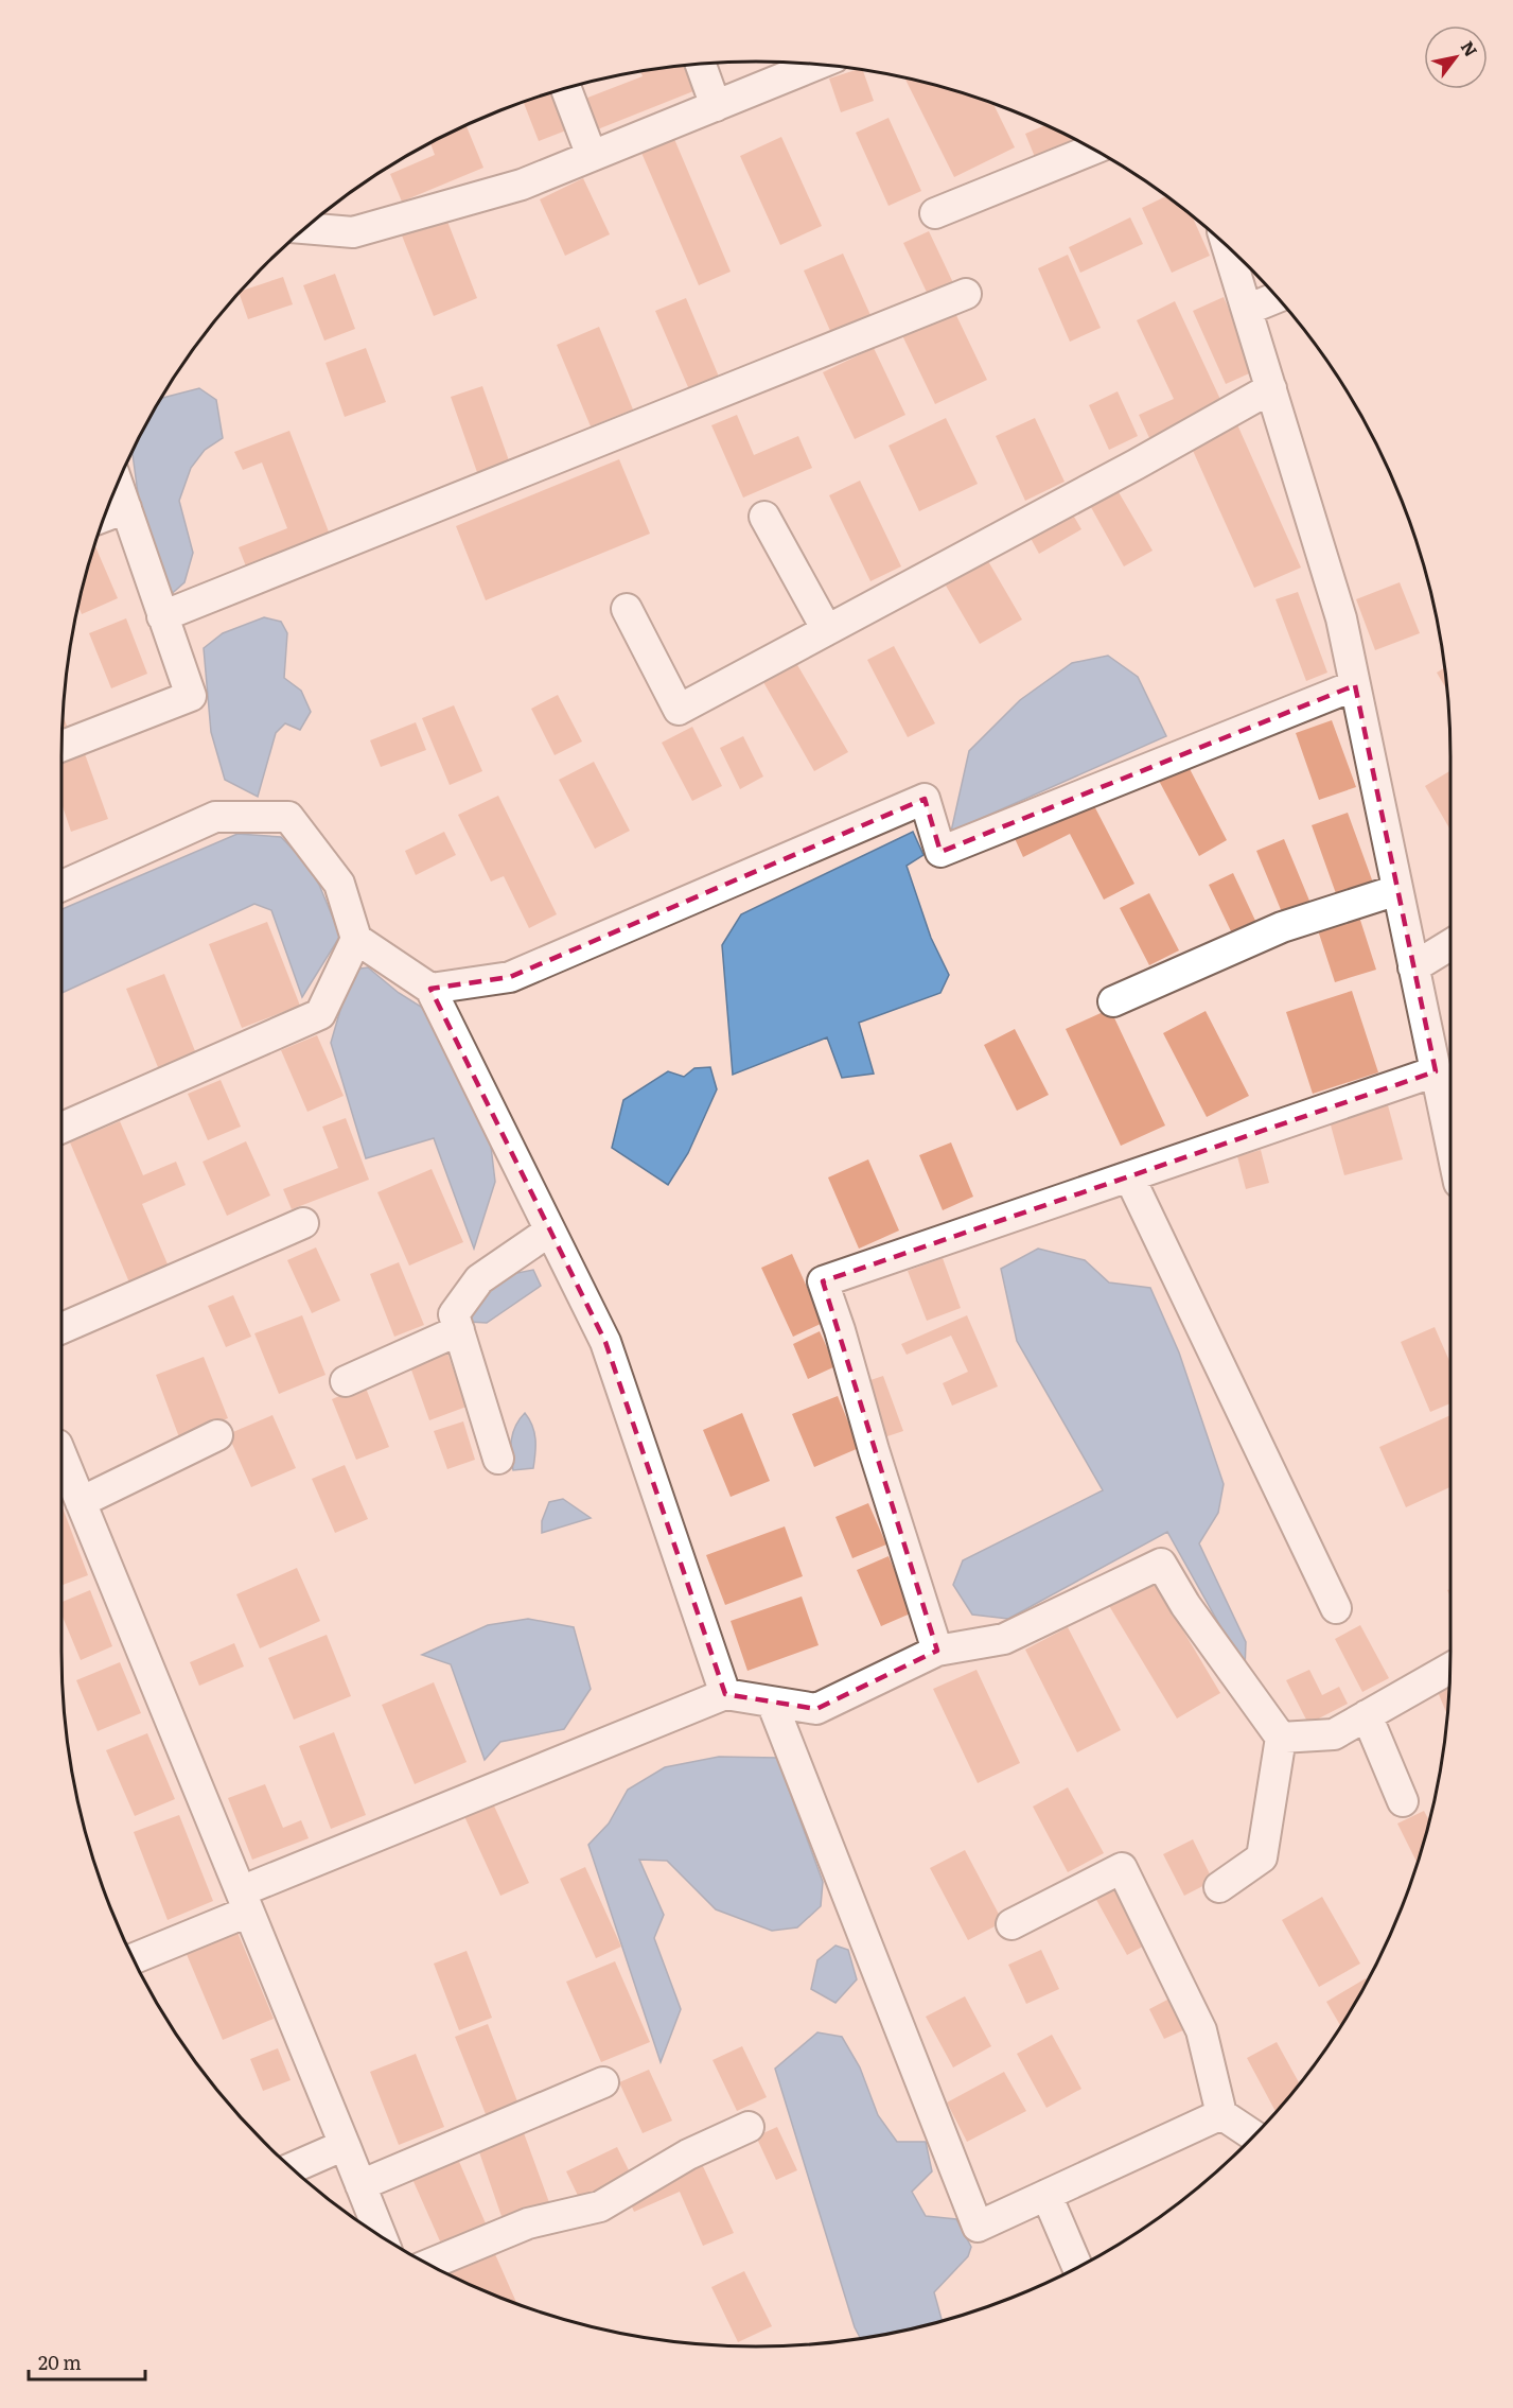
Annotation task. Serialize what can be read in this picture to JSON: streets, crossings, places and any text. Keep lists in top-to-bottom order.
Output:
{
  "scale_bar": "20 m",
  "north": "top right"
}
